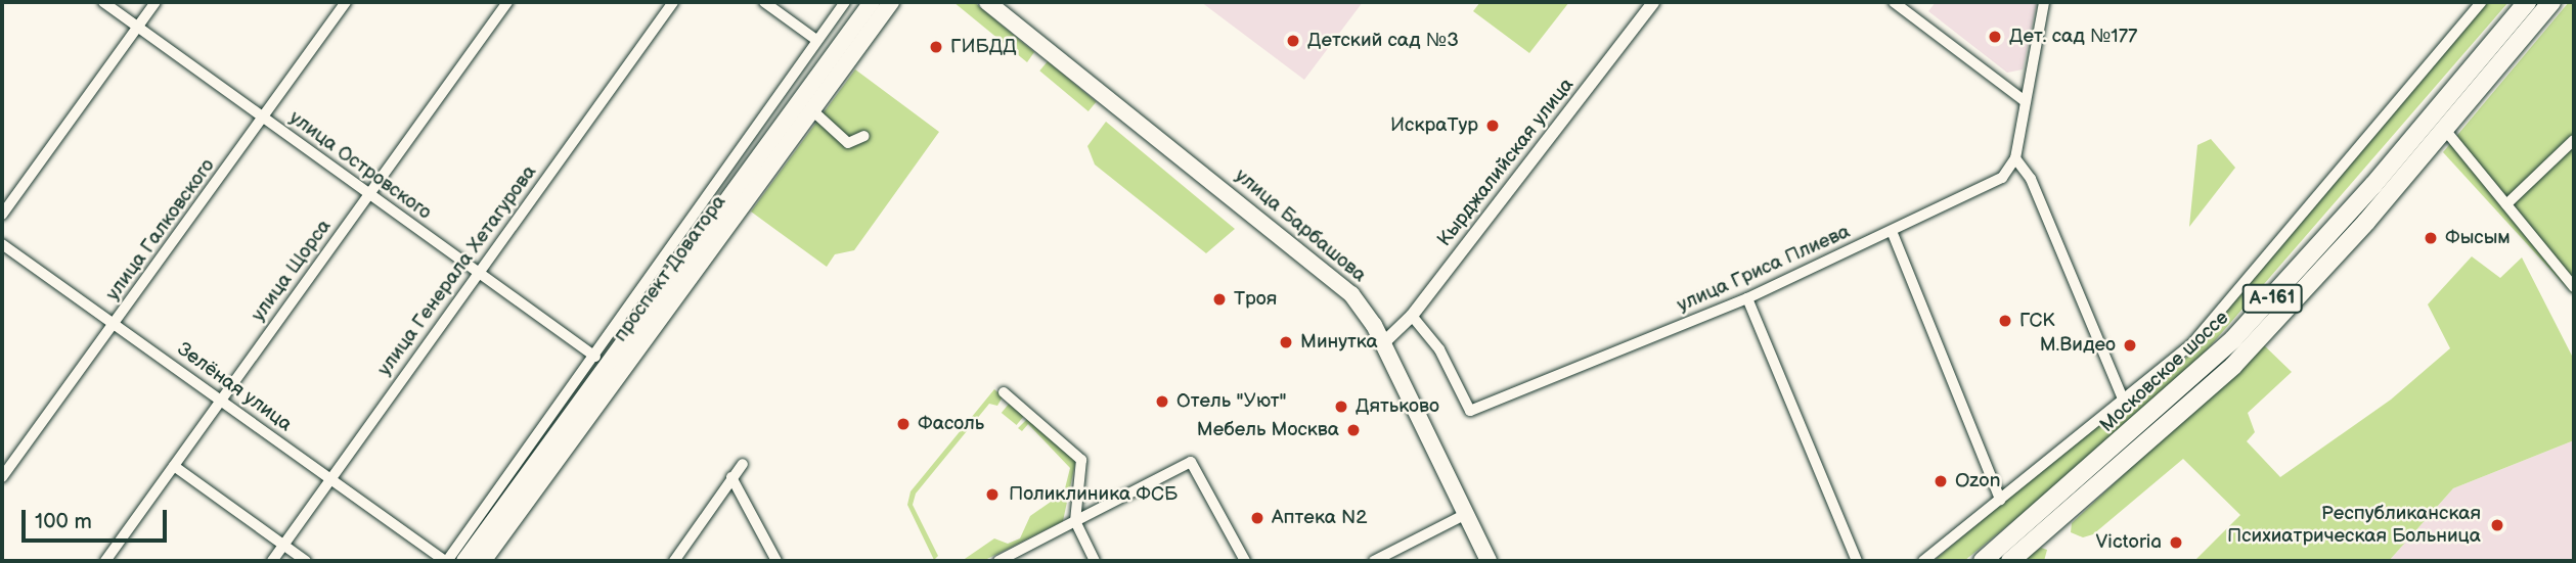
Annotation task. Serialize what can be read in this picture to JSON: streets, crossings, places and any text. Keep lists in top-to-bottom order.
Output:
{
  "streets": {
    "highway": ["А-161", "Московское шоссе"],
    "main road": ["улица Барбашова", "проспект Доватора"],
    "street": [
      "Кырджалийская улица",
      "улица Островского",
      "улица Галковского",
      "улица Гриса Плиева",
      "улица Щорса",
      "улица Генерала Хетагурова",
      "Зелёная улица"
    ]
  },
  "crossings": [
    ["Кырджалийская улица", "улица Барбашова"],
    ["Кырджалийская улица", "улица Гриса Плиева"],
    ["улица Островского", "улица Галковского"],
    ["улица Островского", "проспект Доватора"],
    ["улица Островского", "улица Щорса"],
    ["улица Островского", "улица Генерала Хетагурова"],
    ["улица Галковского", "Зелёная улица"],
    ["проспект Доватора", "Зелёная улица"],
    ["улица Щорса", "Зелёная улица"],
    ["улица Генерала Хетагурова", "Зелёная улица"]
  ],
  "places": [
    "Дет. сад №177",
    "Детский сад №3",
    "ГИБДД",
    "ИскраТур",
    "Фысым",
    "Троя",
    "ГСК",
    "Минутка",
    "М.Видео",
    "Отель \"Уют\"",
    "Дятьково",
    "Фасоль",
    "Мебель Москва",
    "Ozon",
    "Поликлиника ФСБ",
    "Аптека N2",
    "Республиканская Психиатрическая Больница",
    "Victoria"
  ],
  "scale_bar": "100 m"
}
